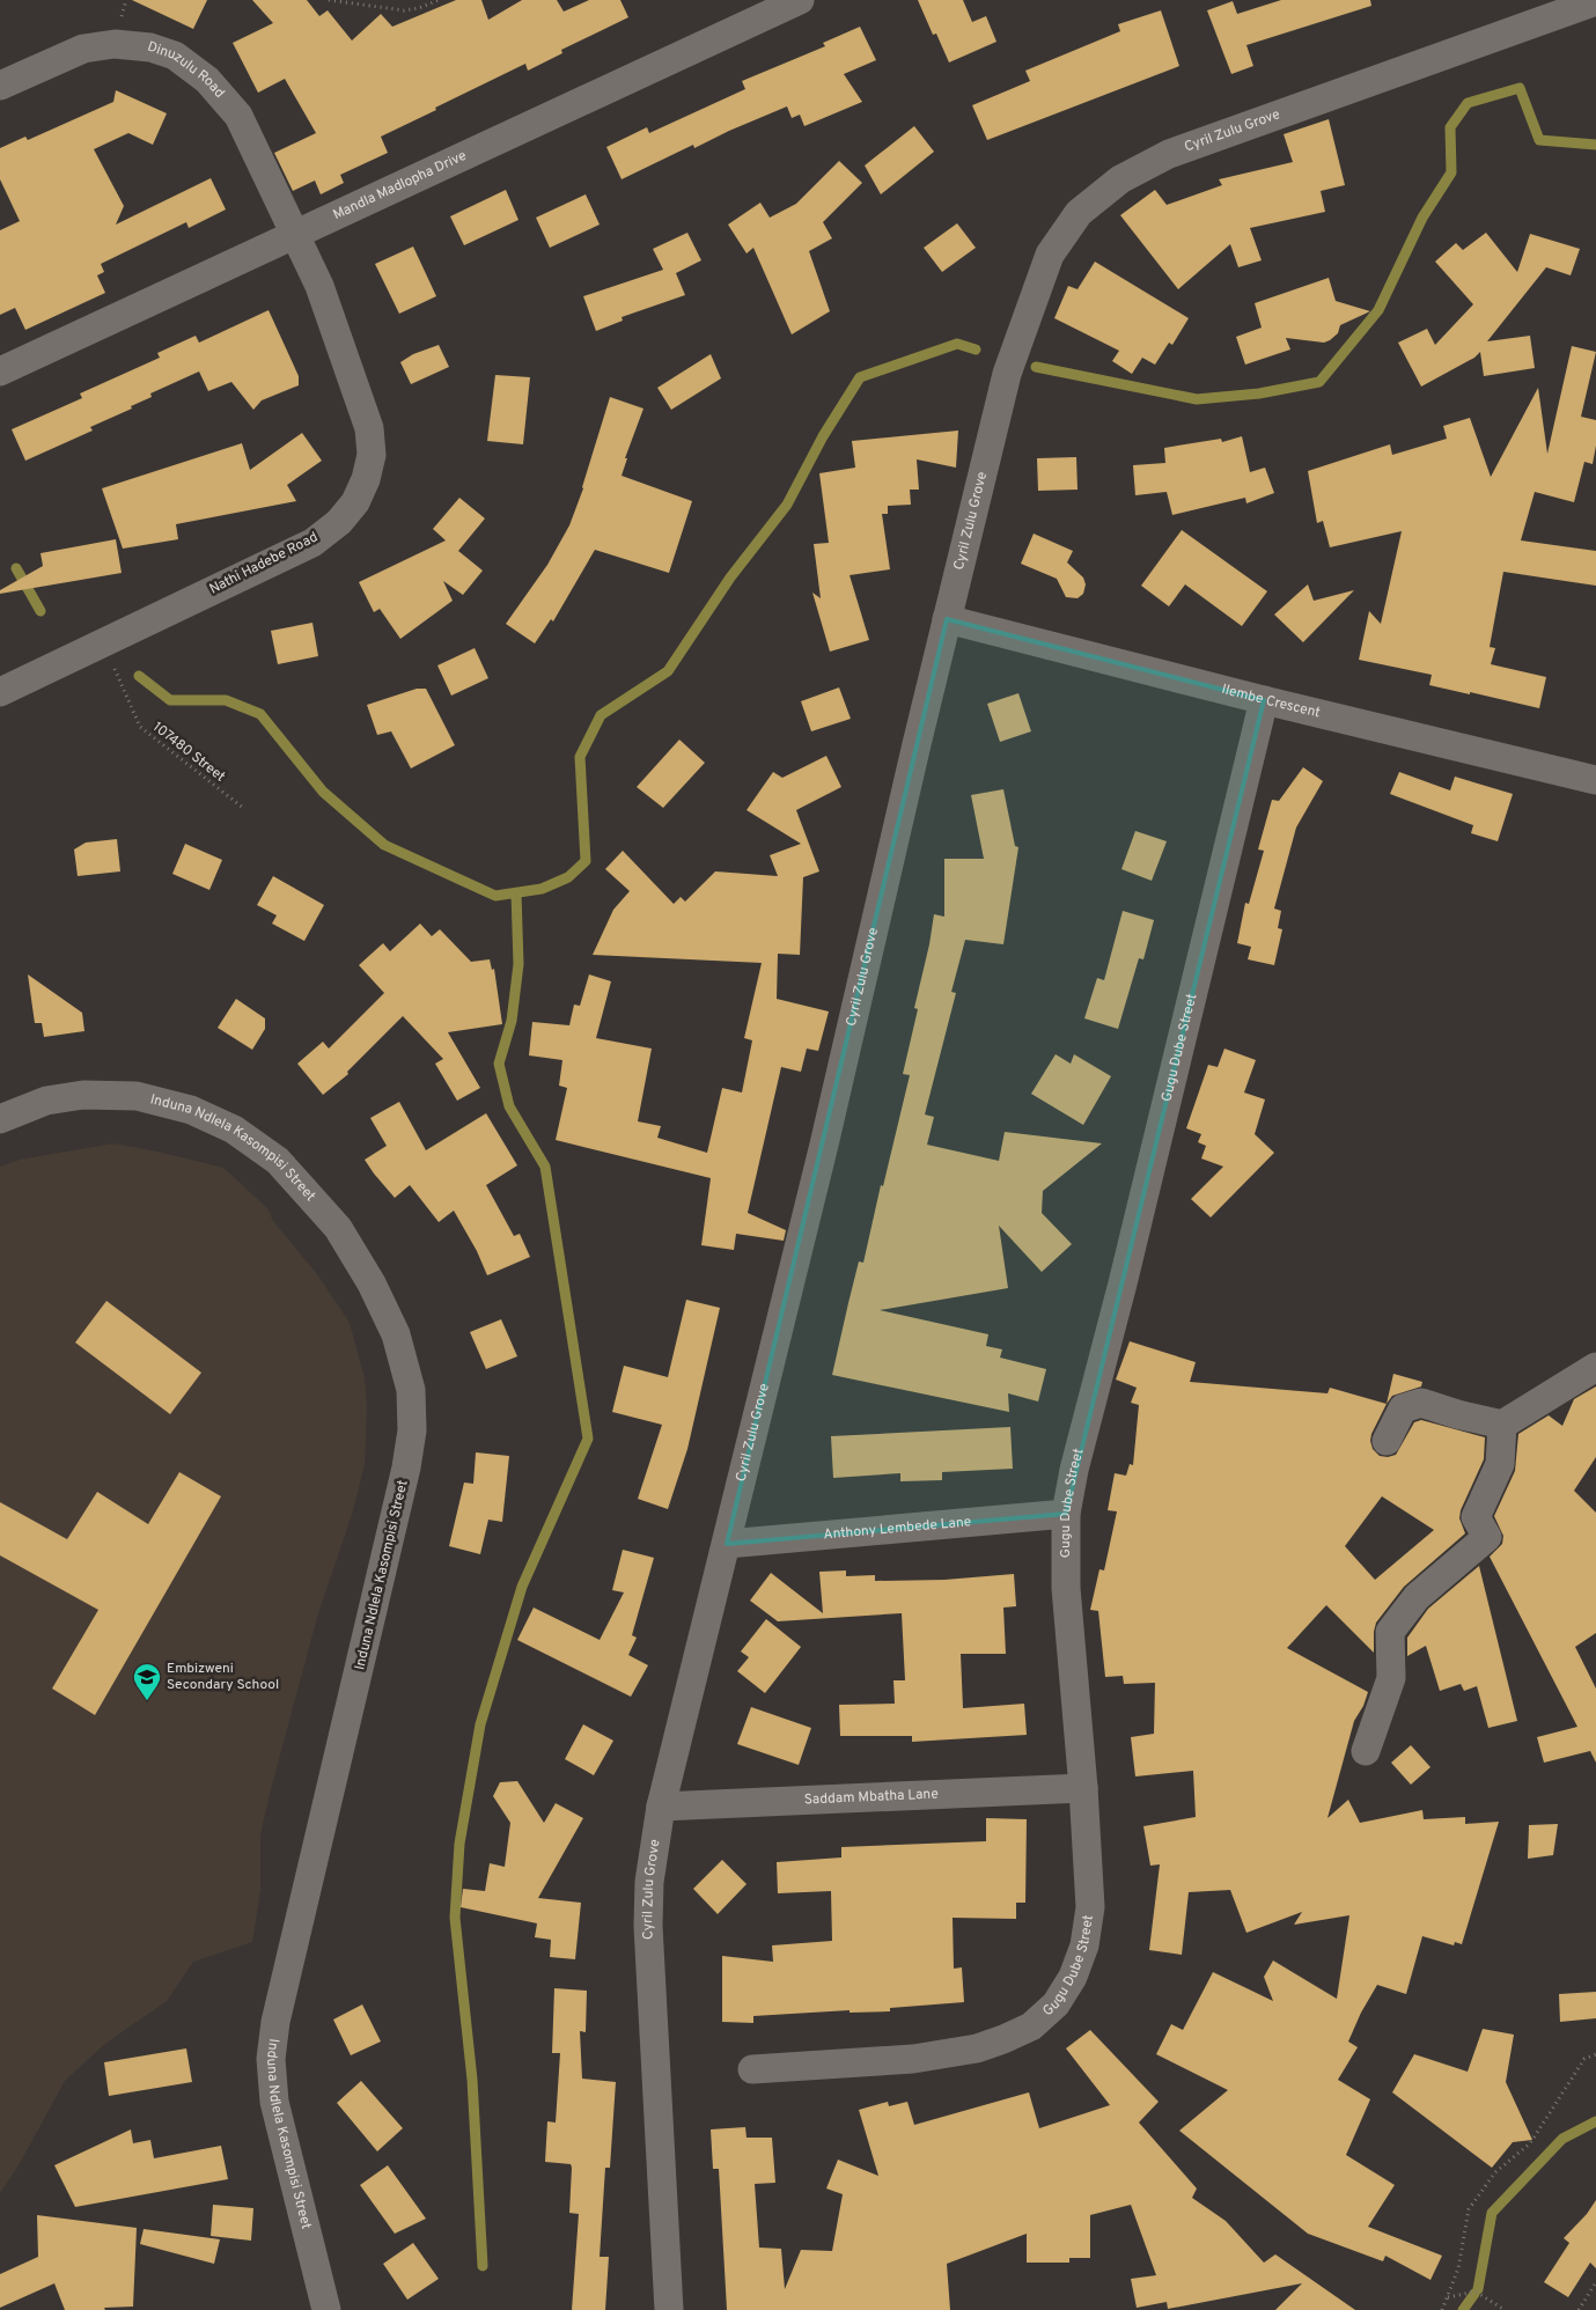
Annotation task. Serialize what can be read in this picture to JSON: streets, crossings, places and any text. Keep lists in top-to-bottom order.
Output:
{
  "streets": {
    "street": [
      "Dinuzulu Road",
      "Cyril Zulu Grove",
      "Mandla Madlopha Drive",
      "Nathi Hadebe Road",
      "Ilembe Crescent",
      "Gugu Dube Street",
      "Induna Ndlela Kasompisi Street",
      "Anthony Lembede Lane",
      "Saddam Mbatha Lane"
    ],
    "path": ["107480 Street"]
  },
  "crossings": [
    ["Dinuzulu Road", "Mandla Madlopha Drive"],
    ["Dinuzulu Road", "Nathi Hadebe Road"],
    ["Cyril Zulu Grove", "Ilembe Crescent"],
    ["Cyril Zulu Grove", "Anthony Lembede Lane"],
    ["Cyril Zulu Grove", "Saddam Mbatha Lane"],
    ["Mandla Madlopha Drive", "Nathi Hadebe Road"],
    ["Nathi Hadebe Road", "107480 Street"],
    ["Ilembe Crescent", "Gugu Dube Street"],
    ["Gugu Dube Street", "Anthony Lembede Lane"],
    ["Gugu Dube Street", "Saddam Mbatha Lane"]
  ],
  "places": {
    "school or university": ["Embizweni Secondary School"]
  }
}
